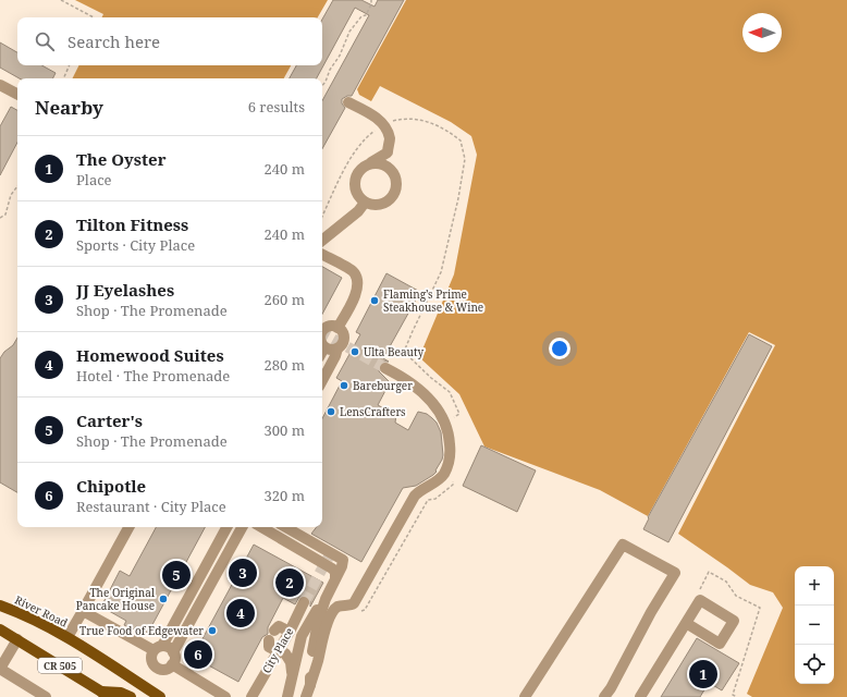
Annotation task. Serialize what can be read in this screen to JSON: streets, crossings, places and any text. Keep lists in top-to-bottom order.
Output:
{
  "streets": {
    "main road": ["River Road", "CR 505"],
    "street": ["City Place"]
  },
  "places": [
    "Flaming’s Prime Steakhouse & Wine",
    "Ulta Beauty",
    "Bareburger",
    "LensCrafters",
    "The Original Pancake House",
    "True Food of Edgewater"
  ],
  "north": "left",
  "page": {
    "search": "Search here",
    "heading": ["Nearby", "6 results"],
    "list": [
      {
        "mark": "1",
        "name": "The Oyster",
        "note": "Place",
        "value": "240 m"
      },
      {
        "mark": "2",
        "name": "Tilton Fitness",
        "note": "Sports · City Place",
        "value": "240 m"
      },
      {
        "mark": "3",
        "name": "JJ Eyelashes",
        "note": "Shop · The Promenade",
        "value": "260 m"
      },
      {
        "mark": "4",
        "name": "Homewood Suites",
        "note": "Hotel · The Promenade",
        "value": "280 m"
      },
      {
        "mark": "5",
        "name": "Carter's",
        "note": "Shop · The Promenade",
        "value": "300 m"
      },
      {
        "mark": "6",
        "name": "Chipotle",
        "note": "Restaurant · City Place",
        "value": "320 m"
      }
    ],
    "pins": [
      "3",
      "5",
      "2",
      "4",
      "6",
      "1"
    ],
    "map_buttons": ["+", "−"]
  }
}
